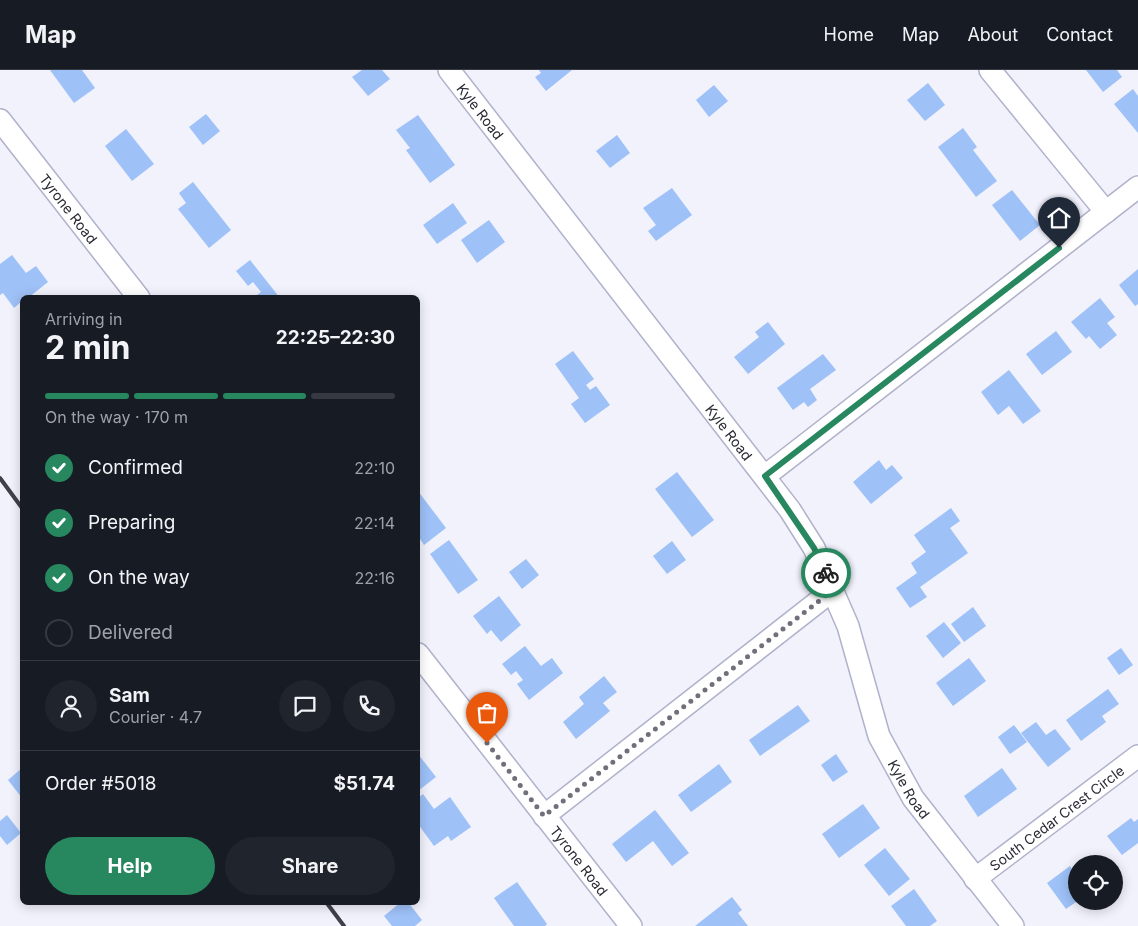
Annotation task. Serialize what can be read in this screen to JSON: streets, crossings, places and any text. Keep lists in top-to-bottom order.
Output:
{
  "streets": {
    "street": ["Kyle Road", "Tyrone Road", "South Cedar Crest Circle"]
  },
  "crossings": [
    ["Kyle Road", "South Cedar Crest Circle"]
  ],
  "page": {
    "header": "Map",
    "nav": [
      "Home",
      "Map",
      "About",
      "Contact"
    ],
    "heading": ["2 min", "Arriving in", "22:25–22:30"],
    "panel": [
      "Sam",
      "Courier · 4.7",
      "Order #5018",
      "$51.74"
    ],
    "bar": "On the way · 170 m",
    "list": [
      ["Confirmed", "22:10"],
      ["Preparing", "22:14"],
      ["On the way", "22:16"],
      "Delivered"
    ],
    "buttons": ["Help", "Share"]
  }
}
